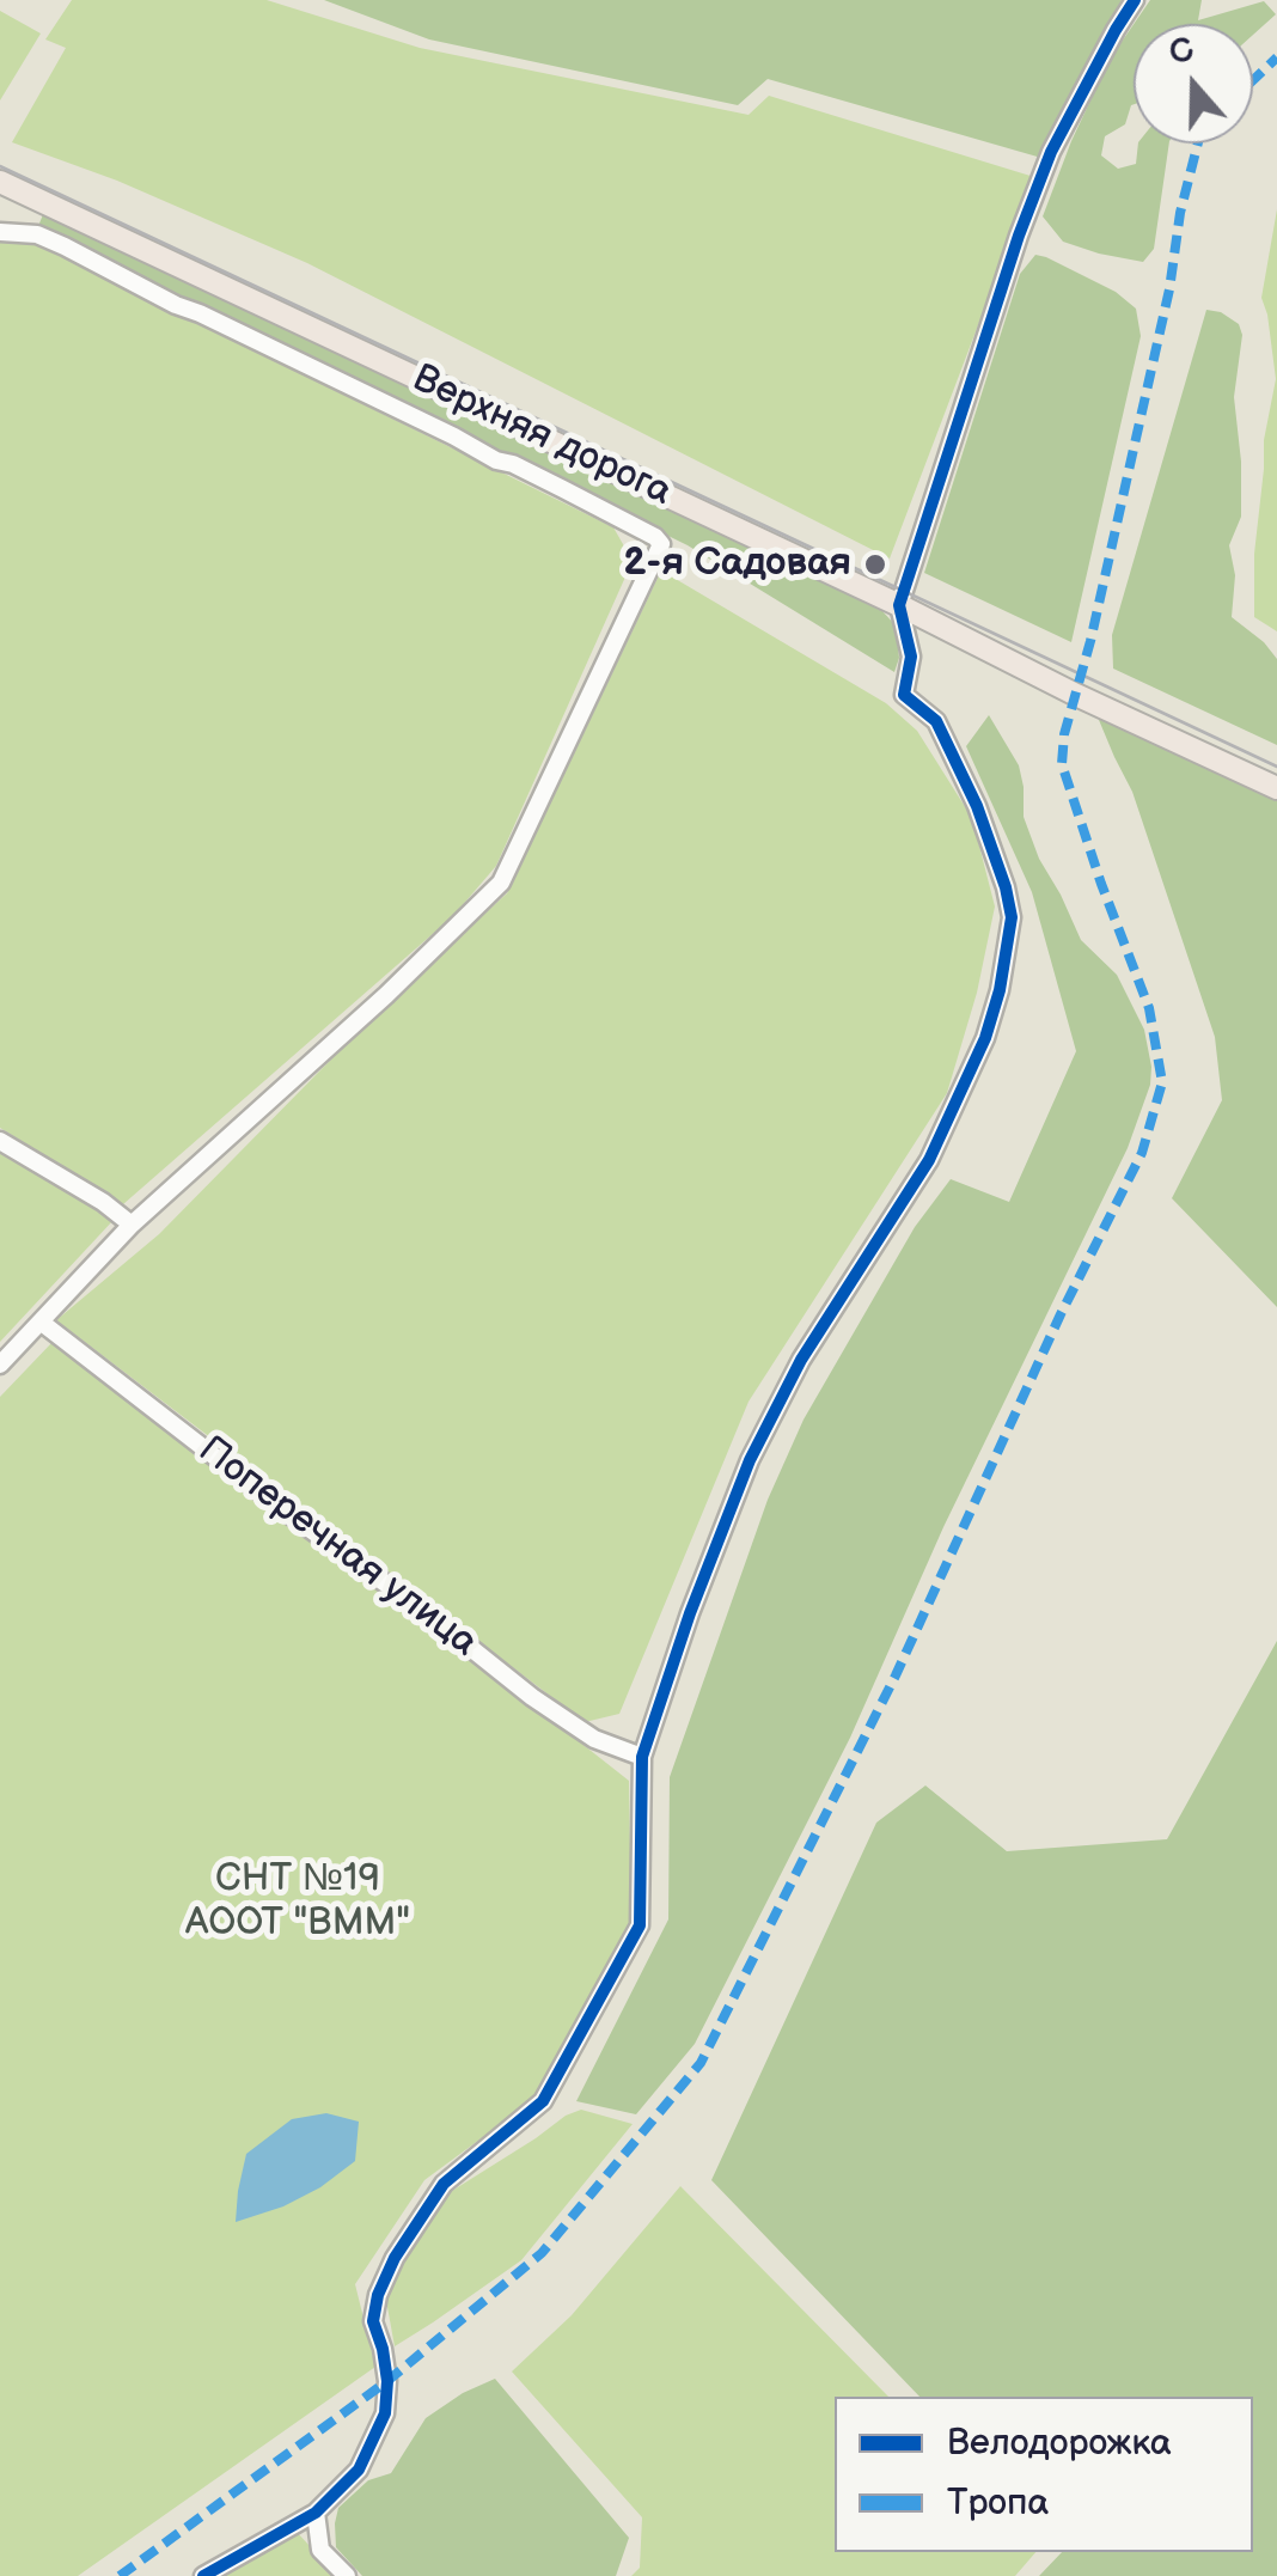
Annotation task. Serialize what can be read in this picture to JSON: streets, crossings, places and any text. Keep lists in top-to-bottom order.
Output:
{
  "streets": {
    "main road": ["Верхняя дорога"],
    "street": ["Поперечная улица"]
  },
  "parks": ["СНТ №19 АООТ \"ВММ\""],
  "places": ["2-я Садовая"],
  "legend": ["Велодорожка", "Тропа"],
  "north": "top"
}
